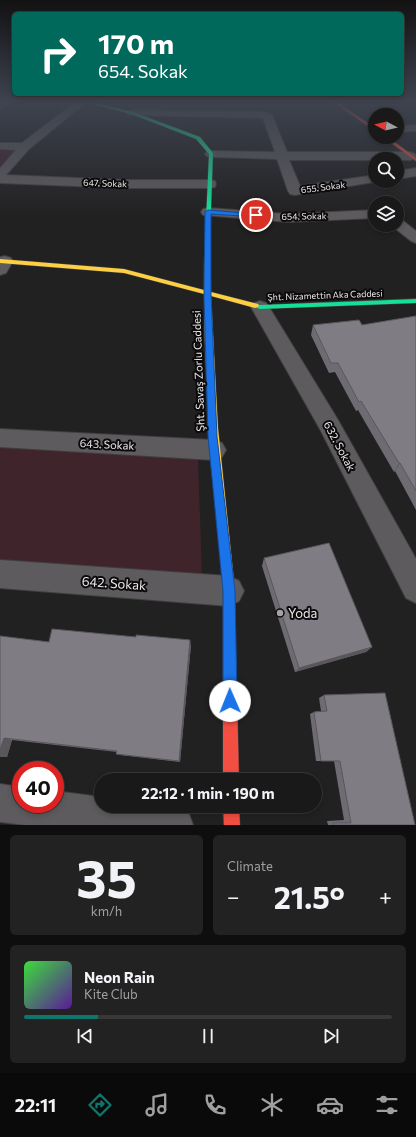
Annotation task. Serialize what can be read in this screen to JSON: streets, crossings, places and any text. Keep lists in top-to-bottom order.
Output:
{
  "streets": {
    "street": [
      "647. Sokak",
      "655. Sokak",
      "654. Sokak",
      "Şht. Nizamettin Aka Caddesi",
      "Şht. Savaş Zorlu Caddesi",
      "643. Sokak",
      "632. Sokak",
      "642. Sokak"
    ]
  },
  "crossings": [
    ["647. Sokak", "Şht. Savaş Zorlu Caddesi"],
    ["655. Sokak", "654. Sokak"],
    ["654. Sokak", "Şht. Savaş Zorlu Caddesi"],
    ["Şht. Nizamettin Aka Caddesi", "Şht. Savaş Zorlu Caddesi"],
    ["Şht. Nizamettin Aka Caddesi", "632. Sokak"],
    ["Şht. Savaş Zorlu Caddesi", "643. Sokak"],
    ["Şht. Savaş Zorlu Caddesi", "642. Sokak"]
  ],
  "places": ["Yoda"],
  "north": "left",
  "page": {
    "turn": ["170 m", "654. Sokak"],
    "limit": "40",
    "trip": "22:12 · 1 min · 190 m",
    "tile": [
      ["35", "km/h"],
      "Climate"
    ],
    "heat": ["−", "21.5°", "+"],
    "song": ["Neon Rain", "Kite Club"],
    "tabs": "22:11"
  }
}
